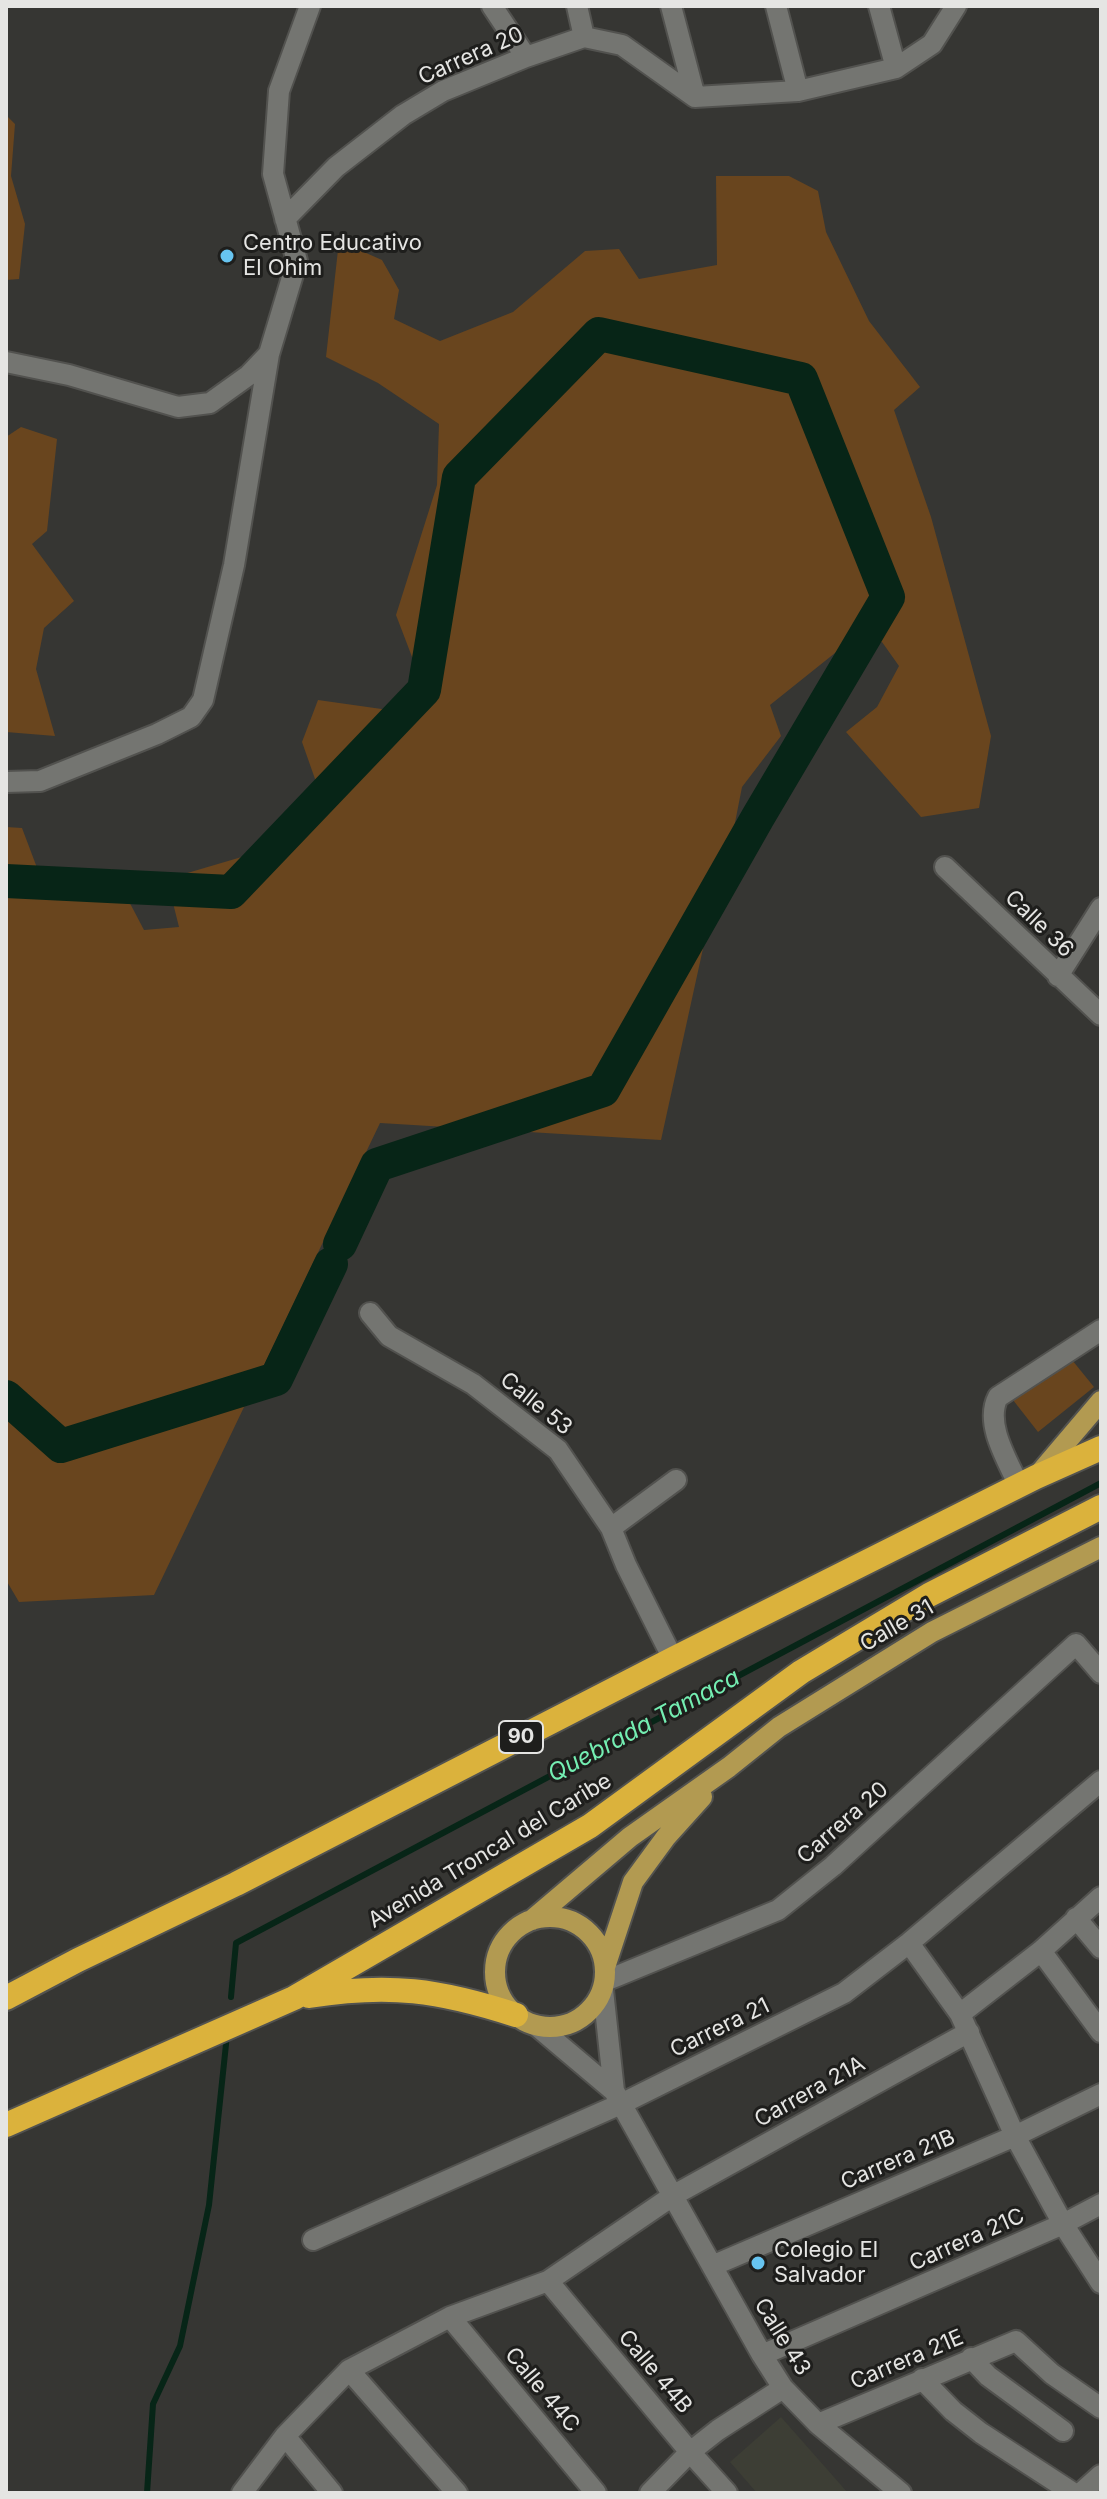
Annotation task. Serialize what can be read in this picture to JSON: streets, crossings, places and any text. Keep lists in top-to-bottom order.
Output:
{
  "streets": {
    "highway": ["90", "Avenida Troncal del Caribe"],
    "main road": ["Calle 31"],
    "street": [
      "Carrera 20",
      "Calle 36",
      "Calle 53",
      "Carrera 21",
      "Carrera 21A",
      "Carrera 21B",
      "Carrera 21C",
      "Calle 43",
      "Carrera 21E",
      "Calle 44B",
      "Calle 44C"
    ]
  },
  "crossings": [
    ["Calle 53", "90"],
    ["Carrera 21", "Calle 43"],
    ["Carrera 21A", "Calle 43"],
    ["Carrera 21A", "Calle 44B"],
    ["Carrera 21A", "Calle 44C"],
    ["Carrera 21B", "Calle 43"],
    ["Carrera 21C", "Calle 43"],
    ["Calle 43", "Carrera 21E"]
  ],
  "water": ["Quebrada Tamaca"],
  "places": ["Centro Educativo El Ohim", "Colegio El Salvador"]
}
